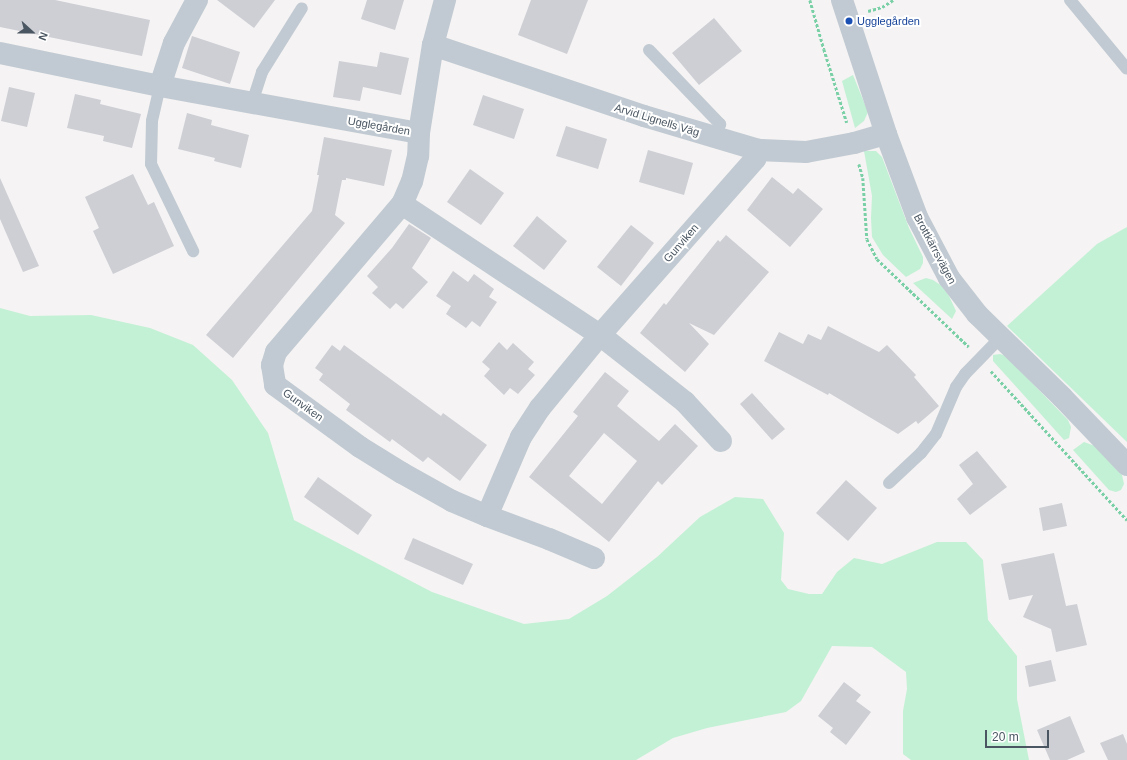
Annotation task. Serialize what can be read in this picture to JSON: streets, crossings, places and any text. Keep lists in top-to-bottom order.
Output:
{
  "streets": {
    "street": [
      "Arvid Lignells Väg",
      "Ugglegården",
      "Gunviken",
      "Brottkärrsvägen"
    ]
  },
  "crossings": [
    ["Arvid Lignells Väg", "Ugglegården"],
    ["Arvid Lignells Väg", "Gunviken"],
    ["Arvid Lignells Väg", "Brottkärrsvägen"],
    ["Ugglegården", "Gunviken"]
  ],
  "places": ["Ugglegården"],
  "scale_bar": "20 m",
  "north": "right"
}
